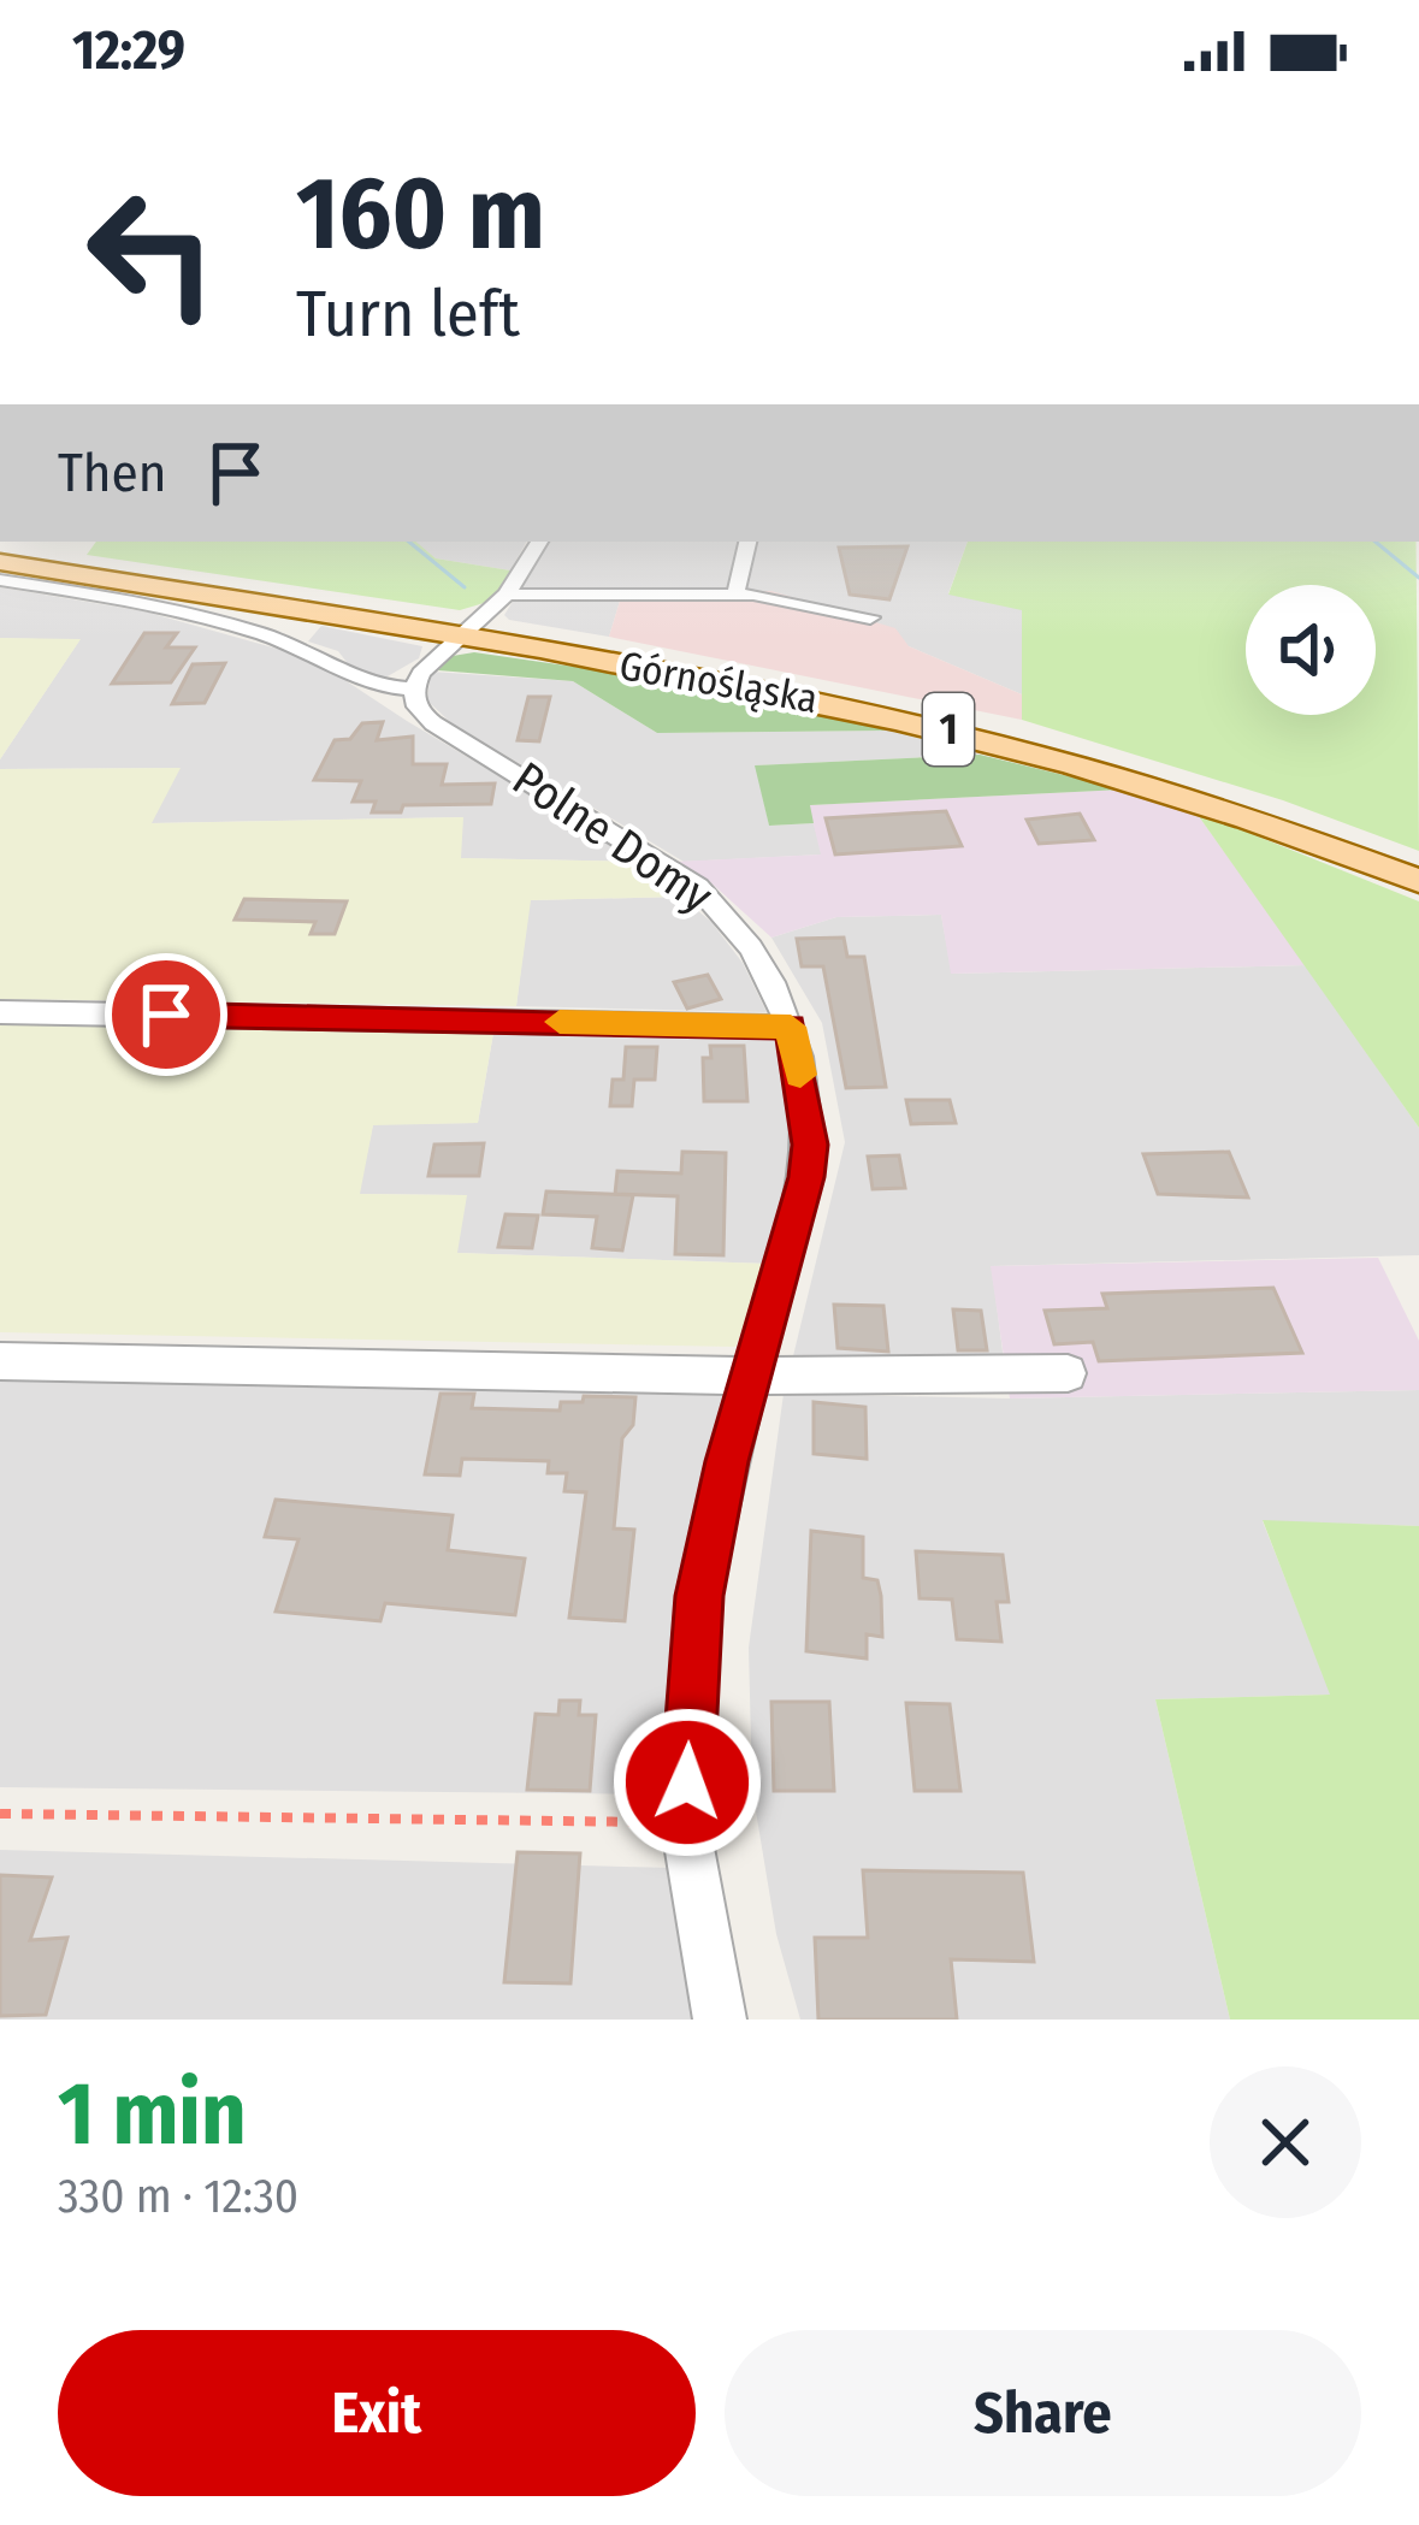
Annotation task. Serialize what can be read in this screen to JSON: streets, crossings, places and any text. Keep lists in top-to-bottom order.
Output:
{
  "streets": {
    "main road": ["Górnośląska", "1"],
    "street": ["Polne Domy"]
  },
  "page": {
    "status": "12:29",
    "turn": ["160 m", "Turn left"],
    "then": "Then",
    "heading": ["1 min", "330 m · 12:30"],
    "buttons": ["Exit", "Share"]
  }
}
